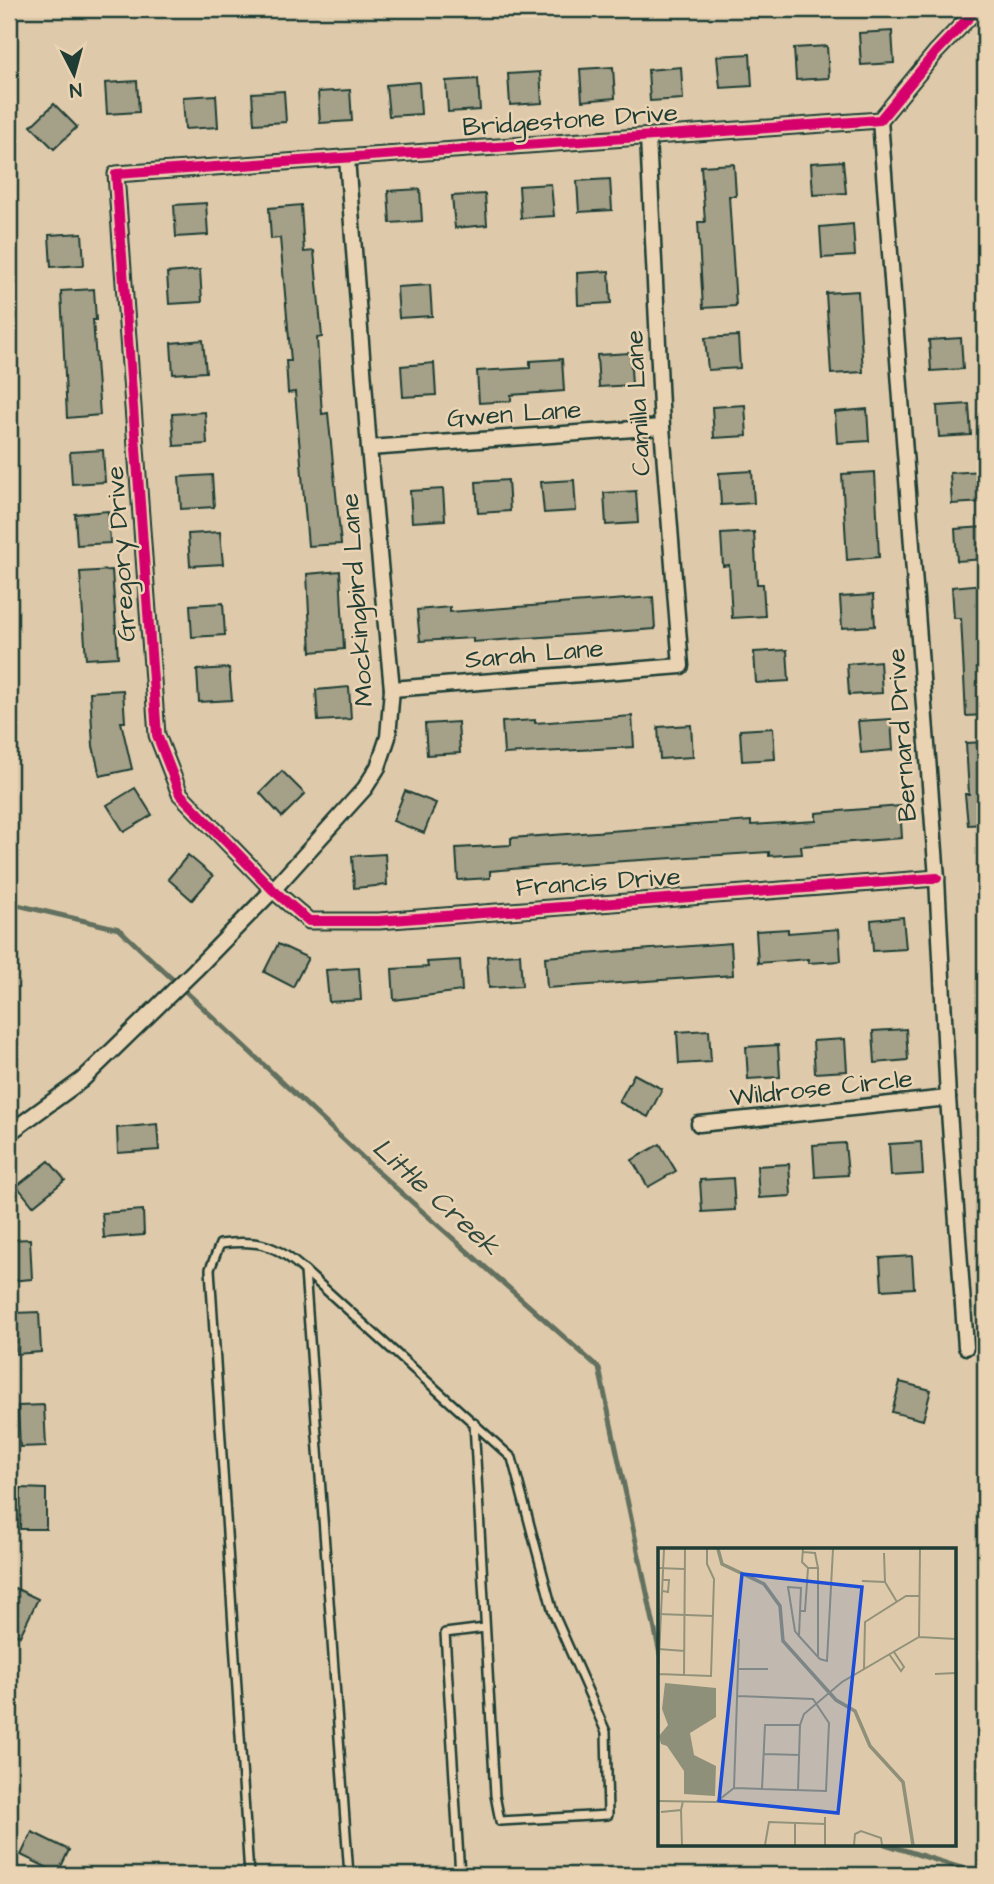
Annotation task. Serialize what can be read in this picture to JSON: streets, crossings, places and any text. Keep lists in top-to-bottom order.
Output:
{
  "streets": {
    "street": [
      "Bridgestone Drive",
      "Camilla Lane",
      "Gwen Lane",
      "Gregory Drive",
      "Mockingbird Lane",
      "Sarah Lane",
      "Bernard Drive",
      "Francis Drive",
      "Wildrose Circle"
    ]
  },
  "crossings": [
    ["Bridgestone Drive", "Camilla Lane"],
    ["Bridgestone Drive", "Gregory Drive"],
    ["Bridgestone Drive", "Mockingbird Lane"],
    ["Bridgestone Drive", "Bernard Drive"],
    ["Camilla Lane", "Gwen Lane"],
    ["Camilla Lane", "Sarah Lane"],
    ["Gwen Lane", "Mockingbird Lane"],
    ["Gregory Drive", "Mockingbird Lane"],
    ["Gregory Drive", "Francis Drive"],
    ["Mockingbird Lane", "Sarah Lane"],
    ["Mockingbird Lane", "Francis Drive"],
    ["Bernard Drive", "Francis Drive"],
    ["Bernard Drive", "Wildrose Circle"]
  ],
  "water": ["Little Creek"],
  "north": "bottom"
}
